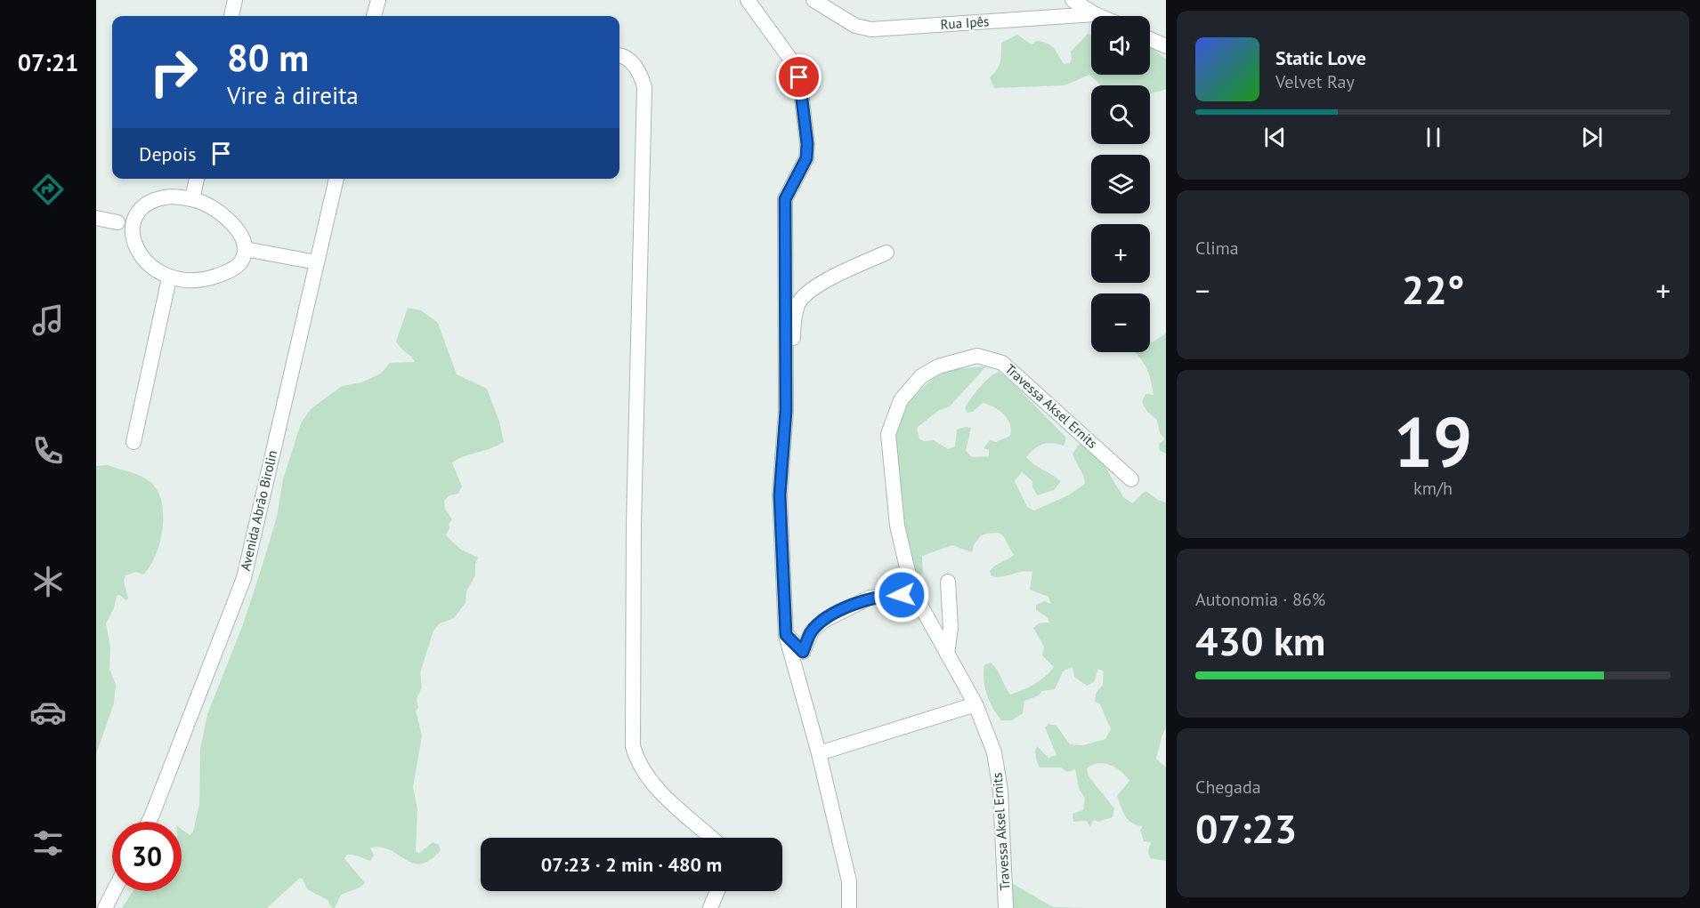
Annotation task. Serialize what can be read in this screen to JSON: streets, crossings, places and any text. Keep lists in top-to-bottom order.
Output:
{
  "streets": {
    "street": ["Rua Ipês", "Travessa Aksel Ernits", "Avenida Abrão Birolin"]
  },
  "page": {
    "tabs": "07:21",
    "map_buttons": ["+", "−"],
    "turn": ["80 m", "Vire à direita"],
    "song": ["Static Love", "Velvet Ray"],
    "then": "Depois",
    "tile": [
      "Clima",
      ["19", "km/h"],
      ["Autonomia · 86%", "430 km"],
      ["Chegada", "07:23"]
    ],
    "heat": ["−", "22°", "+"],
    "limit": "30",
    "trip": "07:23 · 2 min · 480 m"
  }
}
